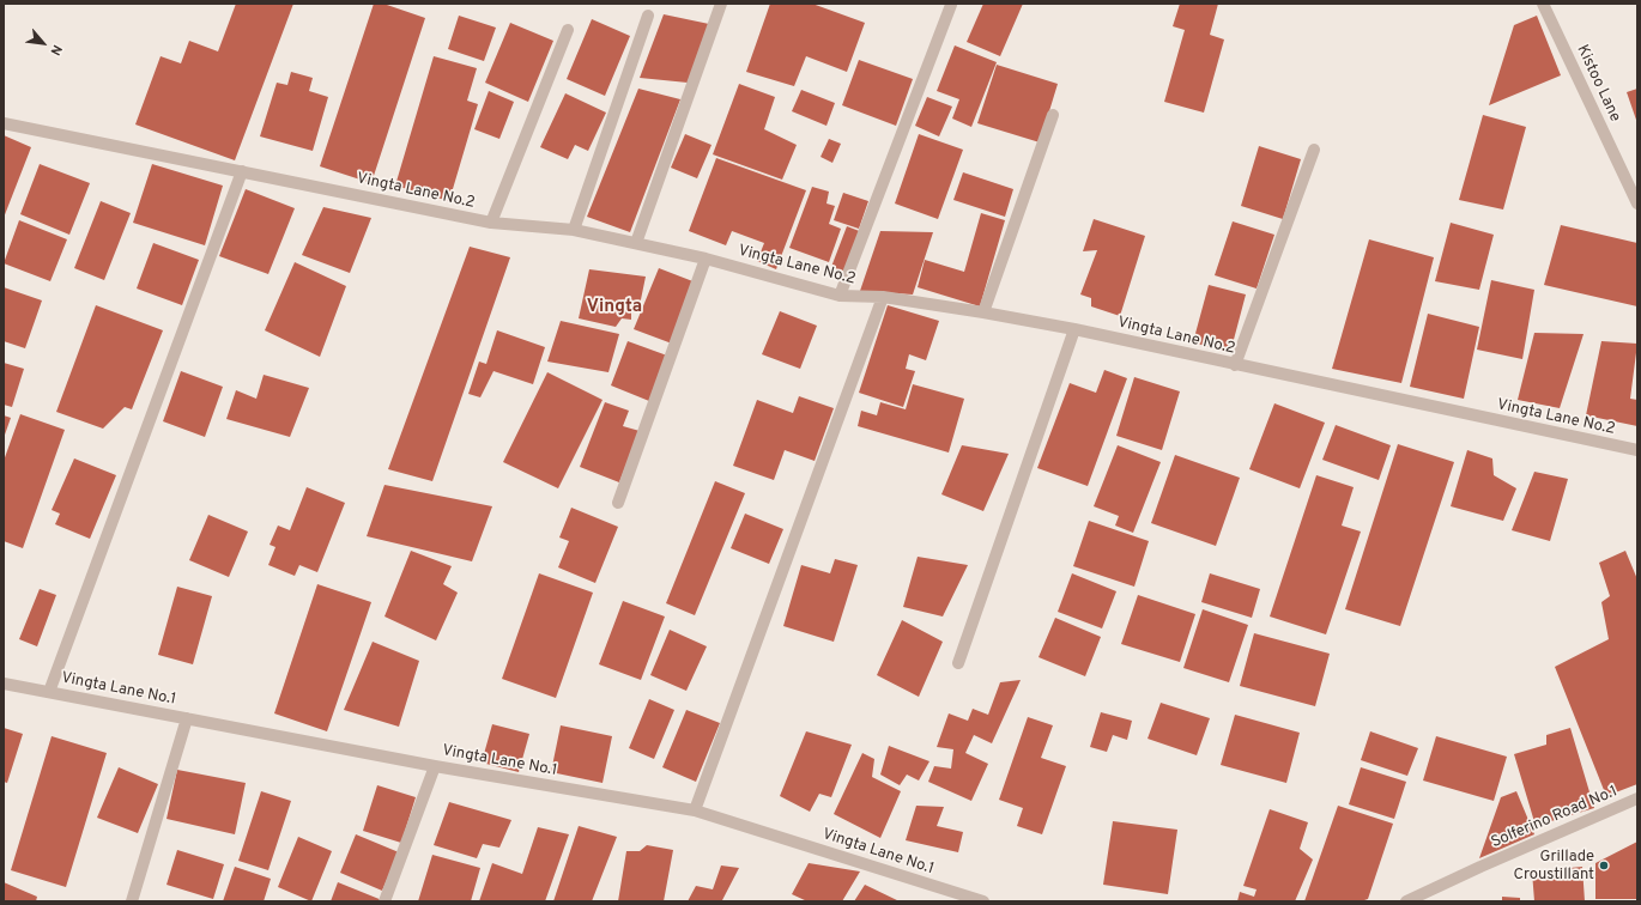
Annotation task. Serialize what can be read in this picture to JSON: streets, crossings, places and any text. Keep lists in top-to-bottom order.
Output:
{
  "streets": {
    "street": [
      "Kistoo Lane",
      "Vingta Lane No.2",
      "Vingta Lane No.1",
      "Solferino Road No.1"
    ]
  },
  "districts": ["Vingta"],
  "places": ["Grillade Croustillant"],
  "north": "bottom right"
}
